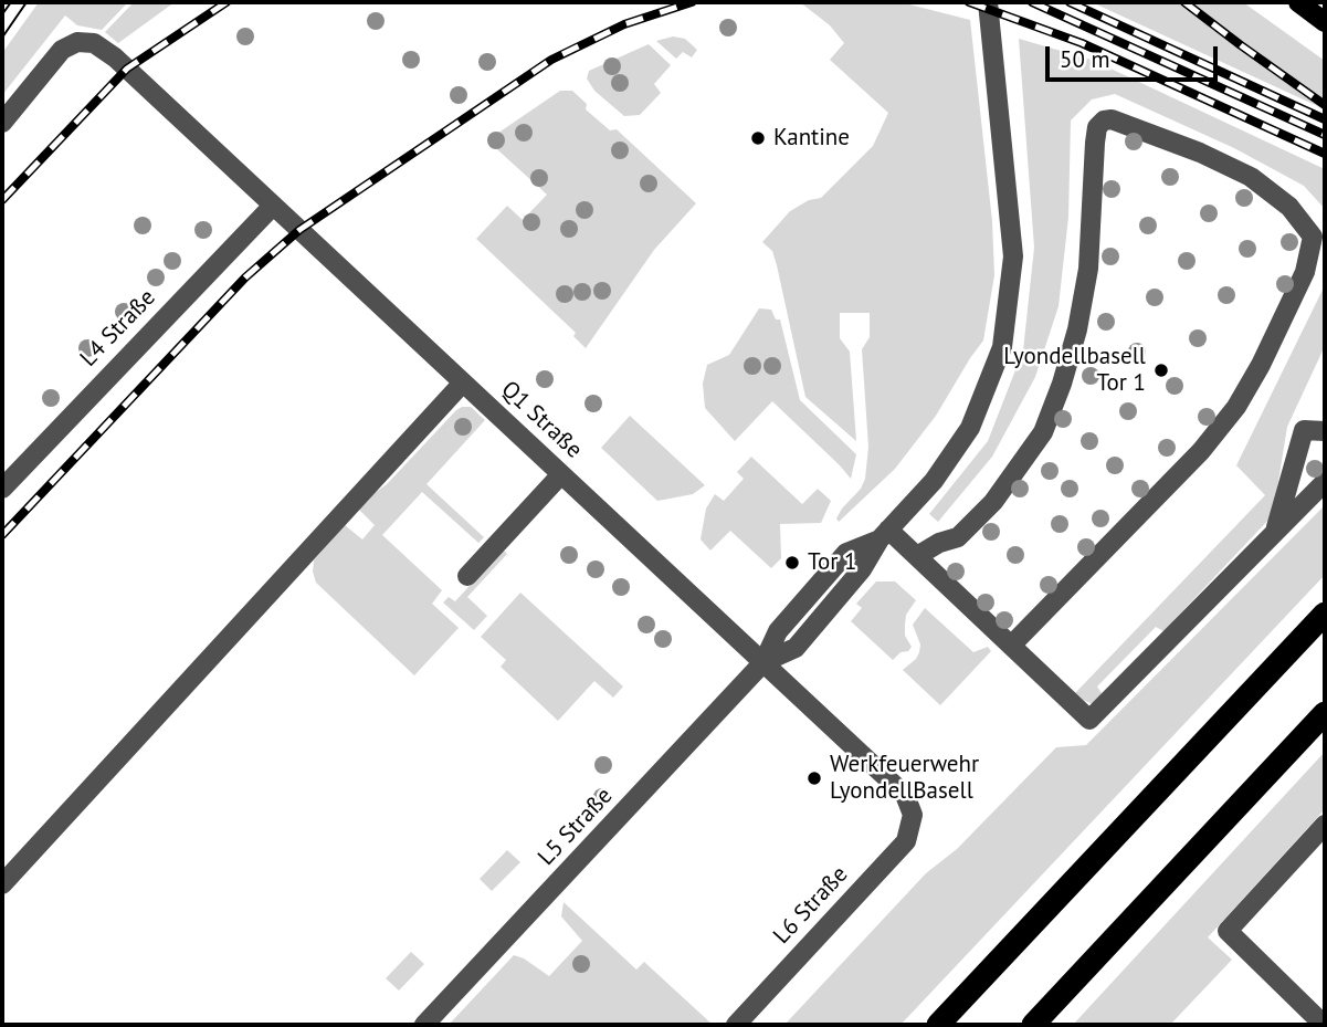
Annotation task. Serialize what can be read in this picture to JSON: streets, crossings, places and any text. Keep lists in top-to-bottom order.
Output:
{
  "streets": {
    "street": [
      "L4 Straße",
      "Q1 Straße",
      "L5 Straße",
      "L6 Straße"
    ]
  },
  "crossings": [
    ["L4 Straße", "Q1 Straße"],
    ["Q1 Straße", "L5 Straße"],
    ["Q1 Straße", "L6 Straße"]
  ],
  "places": [
    "Kantine",
    "Lyondellbasell Tor 1",
    "Tor 1",
    "Werkfeuerwehr LyondellBasell"
  ],
  "scale_bar": "50 m"
}
